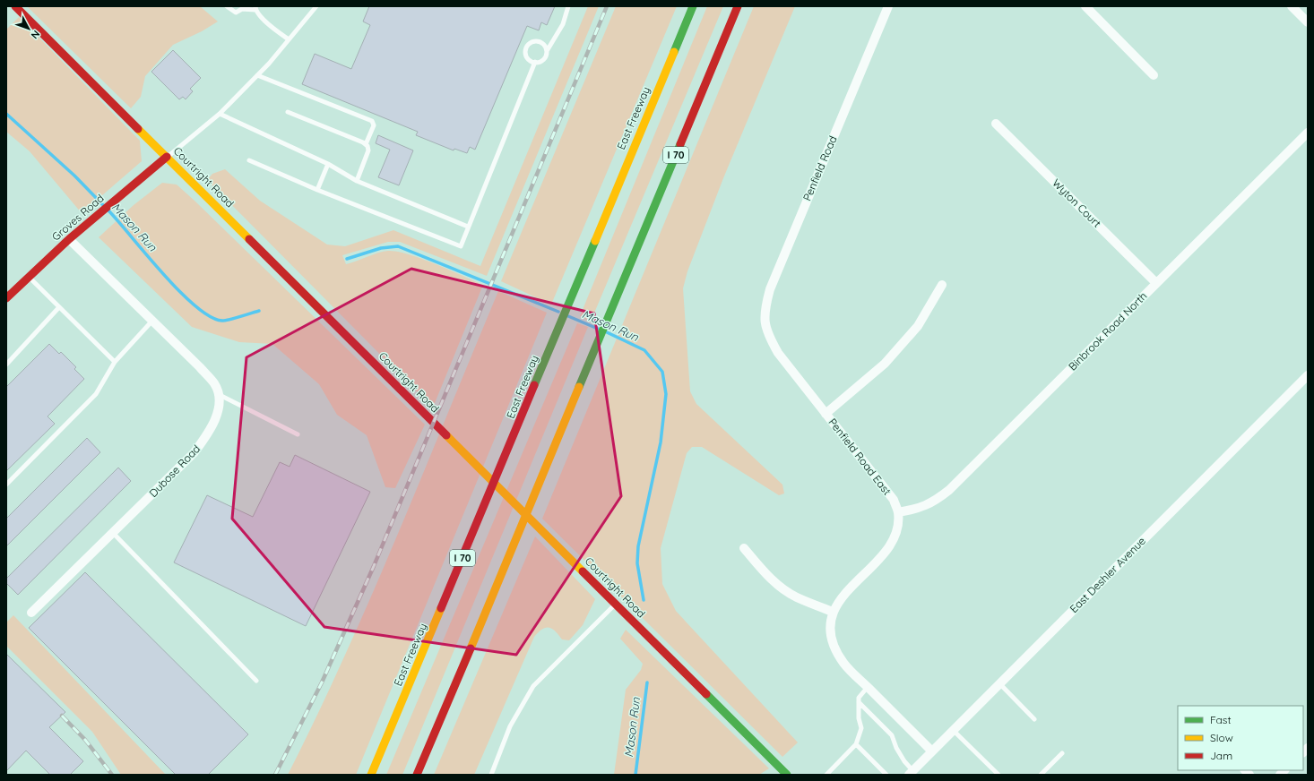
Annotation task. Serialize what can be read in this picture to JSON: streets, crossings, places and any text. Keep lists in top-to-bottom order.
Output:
{
  "streets": {
    "main road": [
      "East Freeway",
      "I 70",
      "Courtright Road",
      "Groves Road"
    ],
    "street": [
      "Penfield Road",
      "Wyton Court",
      "Binbrook Road North",
      "Penfield Road East",
      "Dubose Road",
      "East Deshler Avenue"
    ]
  },
  "crossings": [
    ["Penfield Road", "Penfield Road East"],
    ["Courtright Road", "Groves Road"],
    ["Wyton Court", "Binbrook Road North"],
    ["Binbrook Road North", "Penfield Road East"]
  ],
  "water": ["Mason Run"],
  "legend": ["Fast", "Slow", "Jam"],
  "north": "bottom right"
}
